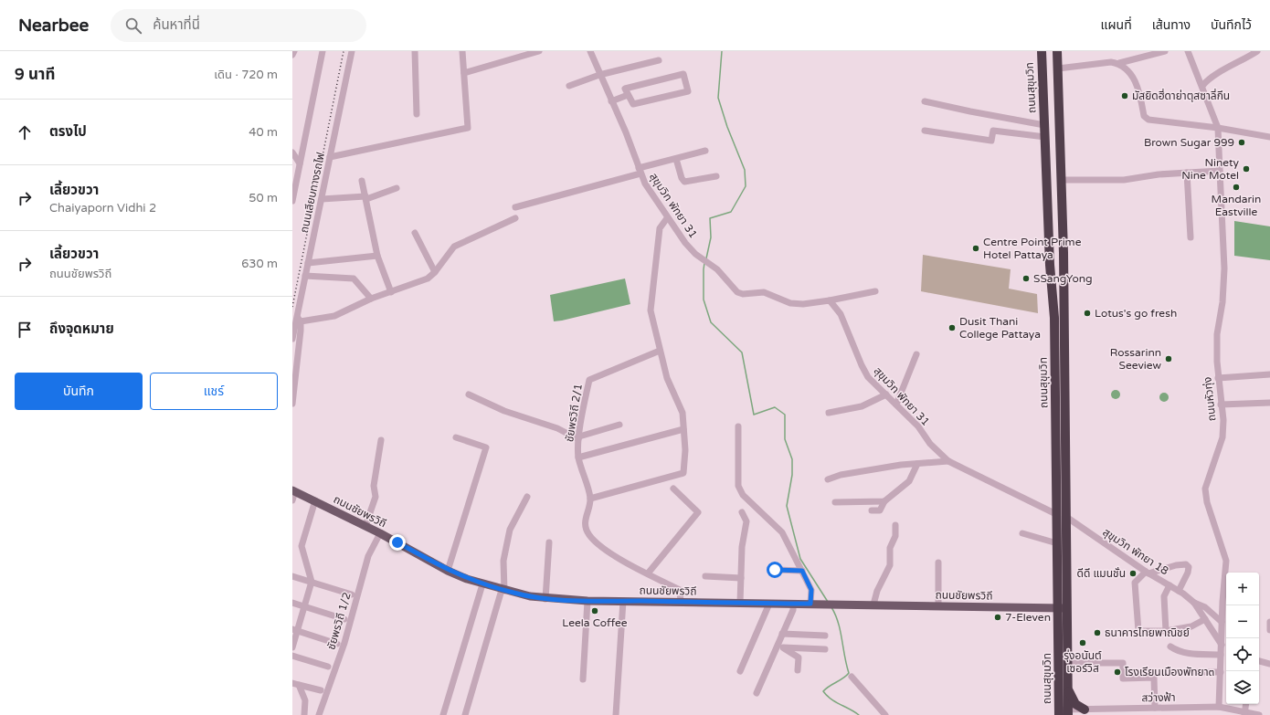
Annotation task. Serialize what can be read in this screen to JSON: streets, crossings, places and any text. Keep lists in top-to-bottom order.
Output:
{
  "streets": {
    "highway": ["ถนนสุขุมวิท"],
    "main road": ["ถนนชัยพรวิถี"],
    "street": [
      "ถนนเลียบทางรถไฟ",
      "สุขุมวิท พัทยา 31",
      "ถนนหัวทุ่ง",
      "ชัยพรวิถี 2/1",
      "สุขุมวิท พัทยา 18",
      "ชัยพรวิถี 1/2",
      "สว่างฟ้า"
    ]
  },
  "crossings": [
    ["ถนนสุขุมวิท", "สุขุมวิท พัทยา 31"],
    ["ถนนสุขุมวิท", "ถนนชัยพรวิถี"],
    ["ถนนสุขุมวิท", "สุขุมวิท พัทยา 18"],
    ["ถนนสุขุมวิท", "สว่างฟ้า"],
    ["ถนนหัวทุ่ง", "สุขุมวิท พัทยา 18"],
    ["ถนนหัวทุ่ง", "สว่างฟ้า"],
    ["ถนนชัยพรวิถี", "ชัยพรวิถี 1/2"]
  ],
  "places": [
    "มัสยิดฮี่ดาย่าตุสซาลี่กีน",
    "Brown Sugar 999",
    "Ninety Nine Motel",
    "Mandarin Eastville",
    "Centre Point Prime Hotel Pattaya",
    "SSangYong",
    "Lotus's go fresh",
    "Dusit Thani College Pattaya",
    "Rossarinn Seeview",
    "ดีดี แมนชั่น",
    "Leela Coffee",
    "7-Eleven",
    "ธนาคารไทยพาณิชย์",
    "รุ่งอนันต์ เซอร์วิส",
    "โรงเรียนเมืองพัทยา๓"
  ],
  "page": {
    "header": "Nearbee",
    "search": "ค้นหาที่นี่",
    "nav": ["แผนที่", "เส้นทาง", "บันทึกไว้"],
    "heading": ["9 นาที", "เดิน · 720 m"],
    "list": [
      ["ตรงไป", "40 m"],
      ["เลี้ยวขวา", "Chaiyaporn Vidhi 2", "50 m"],
      ["เลี้ยวขวา", "ถนนชัยพรวิถี", "630 m"],
      "ถึงจุดหมาย"
    ],
    "buttons": ["บันทึก", "แชร์"],
    "map_buttons": ["+", "−"]
  }
}
